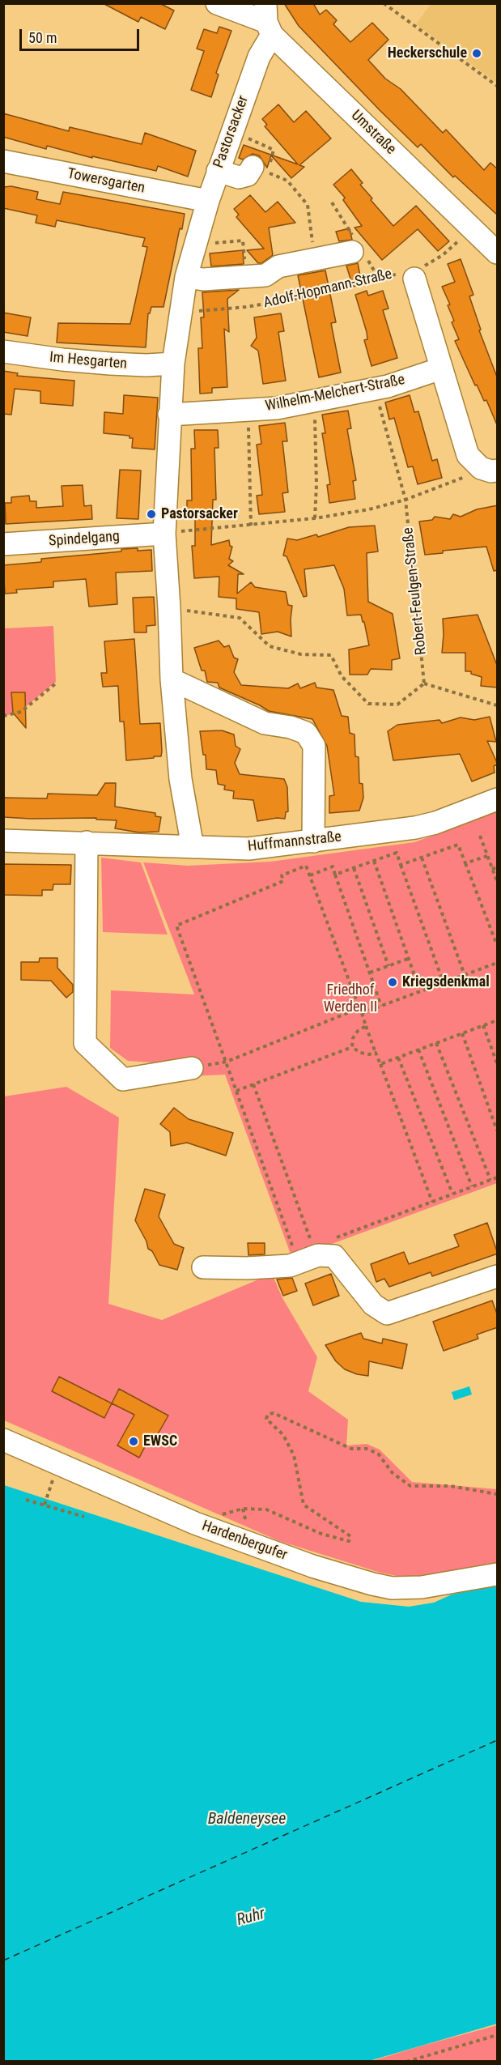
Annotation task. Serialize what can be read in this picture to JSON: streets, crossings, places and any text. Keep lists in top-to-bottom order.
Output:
{
  "streets": {
    "street": [
      "Pastorsacker",
      "Umstraße",
      "Towersgarten",
      "Adolf-Hopmann-Straße",
      "Im Hesgarten",
      "Wilhelm-Melchert-Straße",
      "Spindelgang",
      "Huffmannstraße",
      "Hardenbergufer"
    ],
    "path": ["Robert-Feulgen-Straße"]
  },
  "crossings": [
    ["Pastorsacker", "Umstraße"],
    ["Pastorsacker", "Towersgarten"],
    ["Pastorsacker", "Adolf-Hopmann-Straße"],
    ["Pastorsacker", "Im Hesgarten"],
    ["Pastorsacker", "Wilhelm-Melchert-Straße"],
    ["Pastorsacker", "Spindelgang"],
    ["Pastorsacker", "Huffmannstraße"],
    ["Adolf-Hopmann-Straße", "Wilhelm-Melchert-Straße"]
  ],
  "water": ["Baldeneysee", "Ruhr"],
  "parks": ["Friedhof Werden II"],
  "places": [
    "Heckerschule",
    "Pastorsacker",
    "Kriegsdenkmal",
    "EWSC"
  ],
  "scale_bar": "50 m"
}
